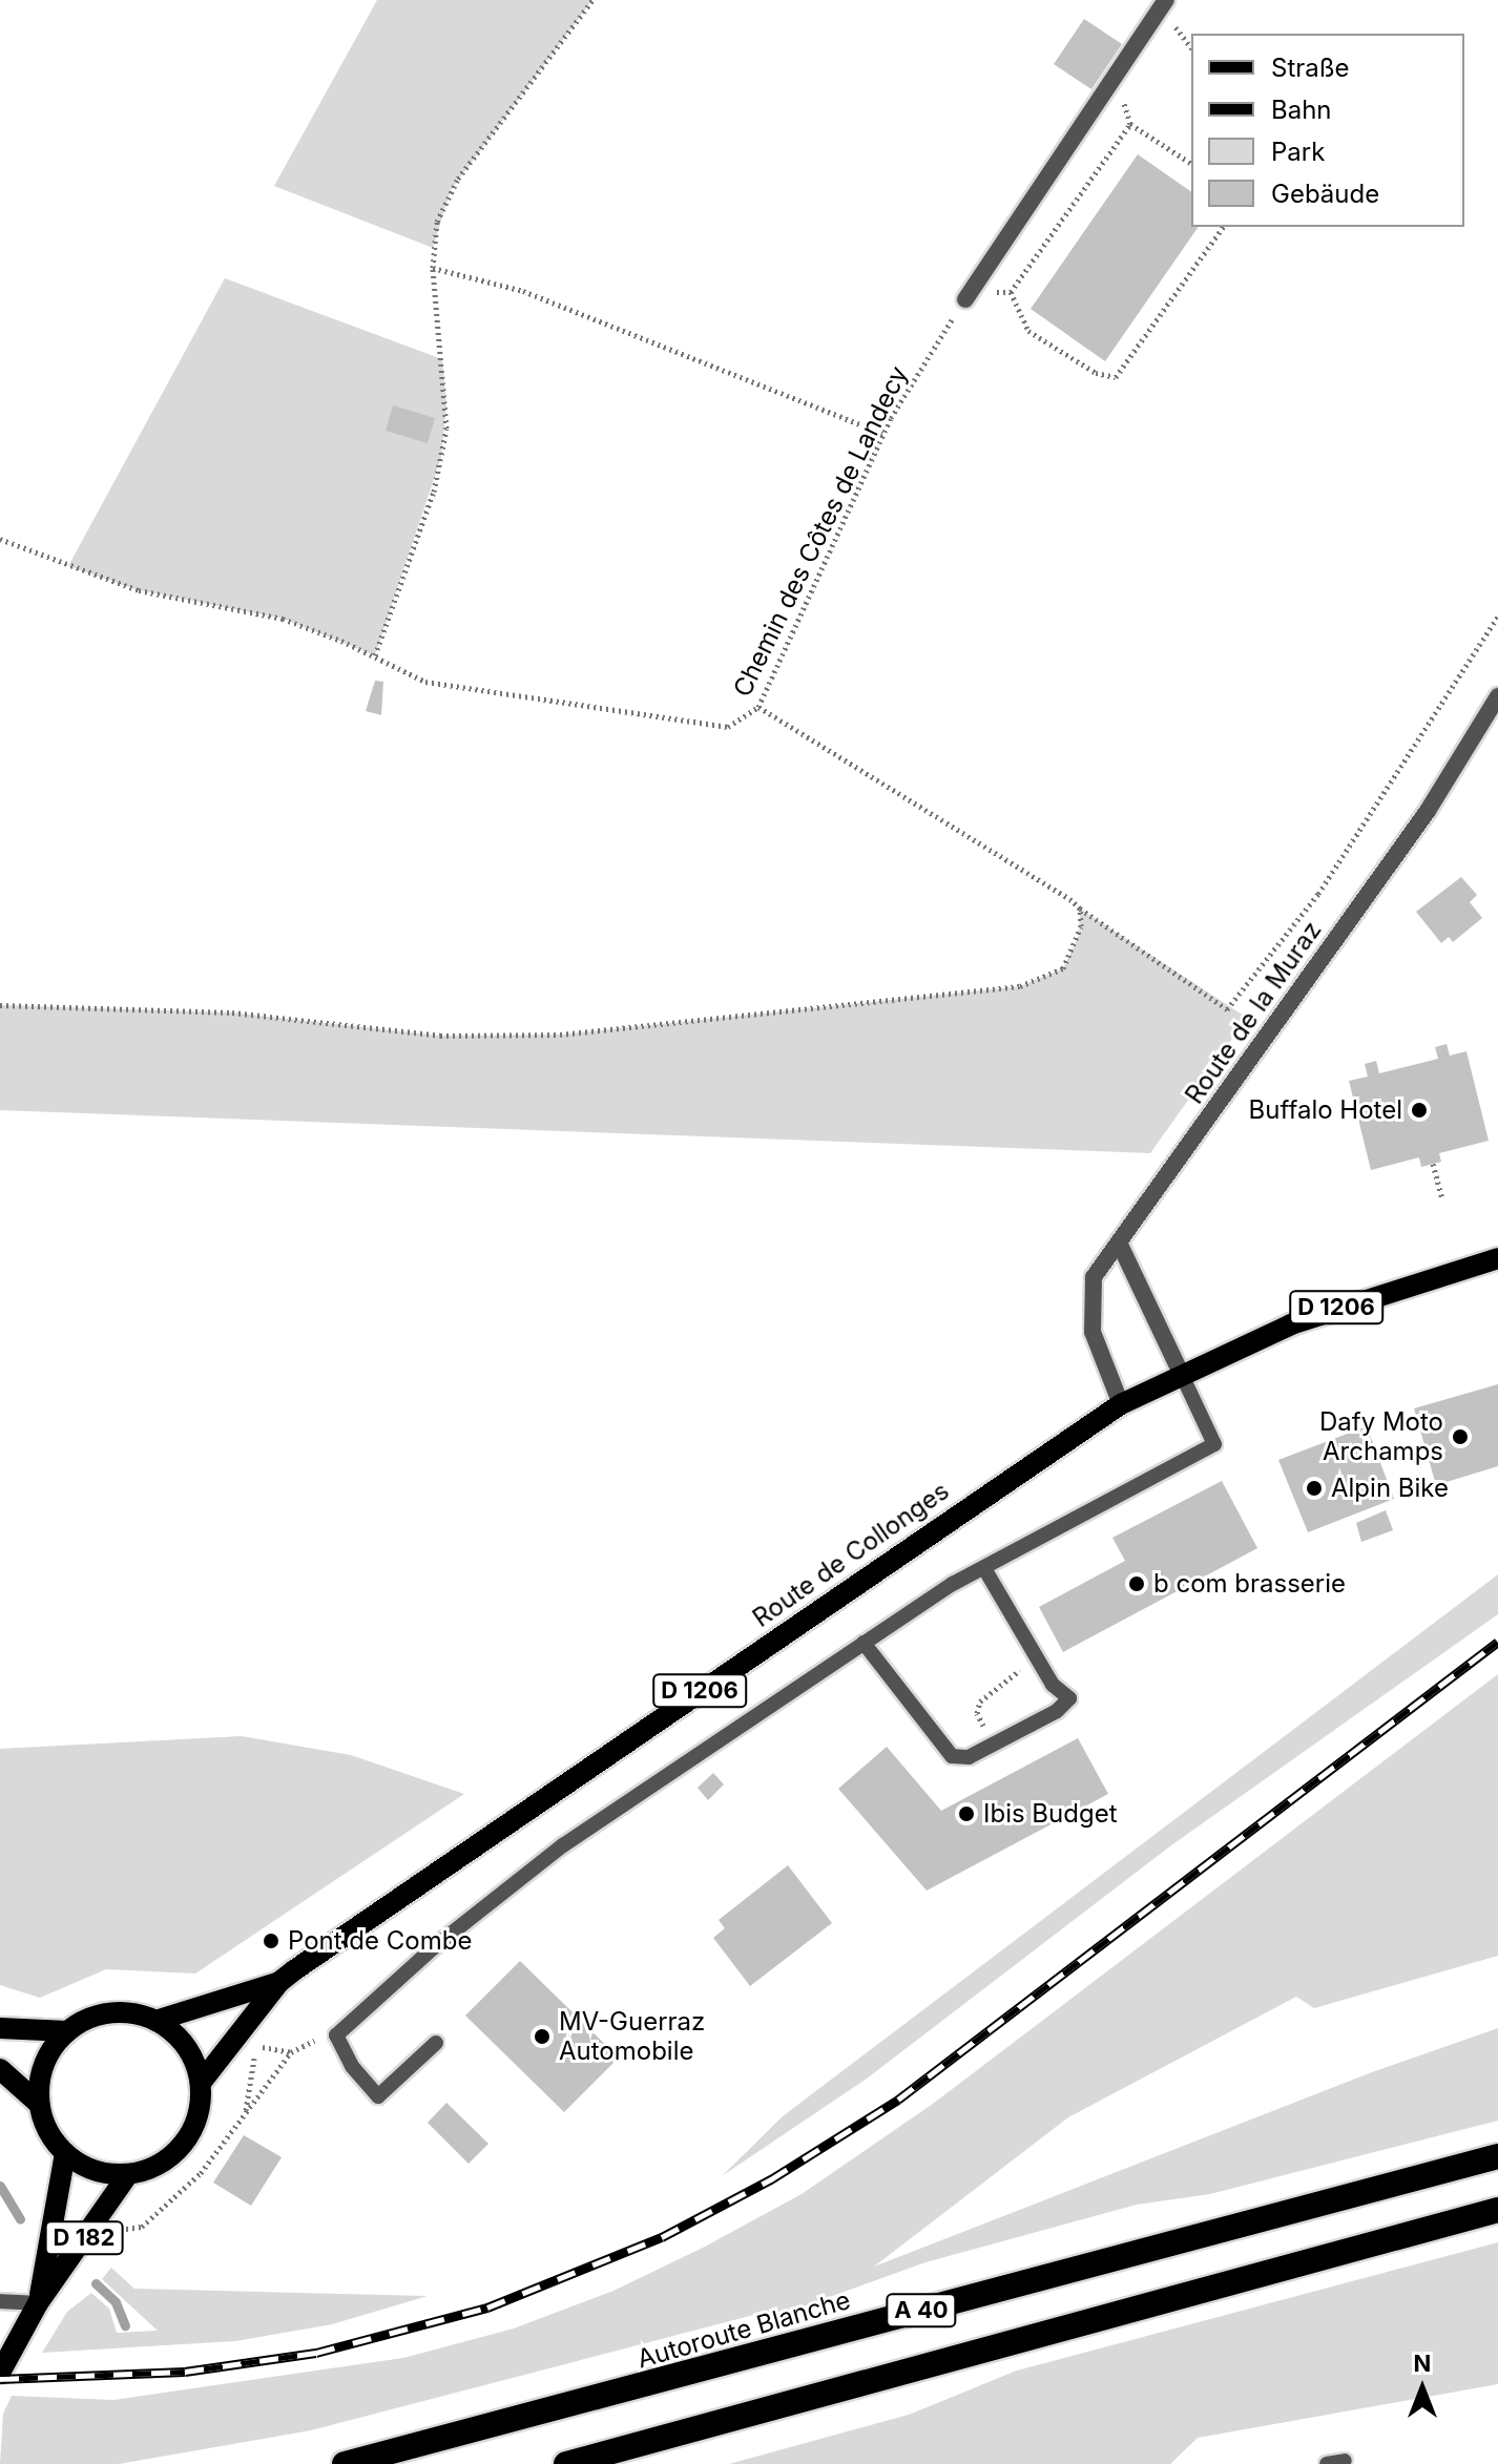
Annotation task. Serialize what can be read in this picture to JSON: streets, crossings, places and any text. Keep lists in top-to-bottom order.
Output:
{
  "streets": {
    "highway": ["A 40", "Autoroute Blanche"],
    "main road": ["D 1206", "Route de Collonges", "D 182"],
    "street": ["Route de la Muraz"],
    "path": ["Chemin des Côtes de Landecy"]
  },
  "crossings": [
    ["Route de la Muraz", "Route de Collonges"],
    ["Route de Collonges", "D 182"]
  ],
  "places": [
    "Buffalo Hotel",
    "Dafy Moto Archamps",
    "Alpin Bike",
    "b com brasserie",
    "Ibis Budget",
    "Pont de Combe",
    "MV-Guerraz Automobile"
  ],
  "legend": [
    "Straße",
    "Bahn",
    "Park",
    "Gebäude"
  ],
  "north": "top"
}
